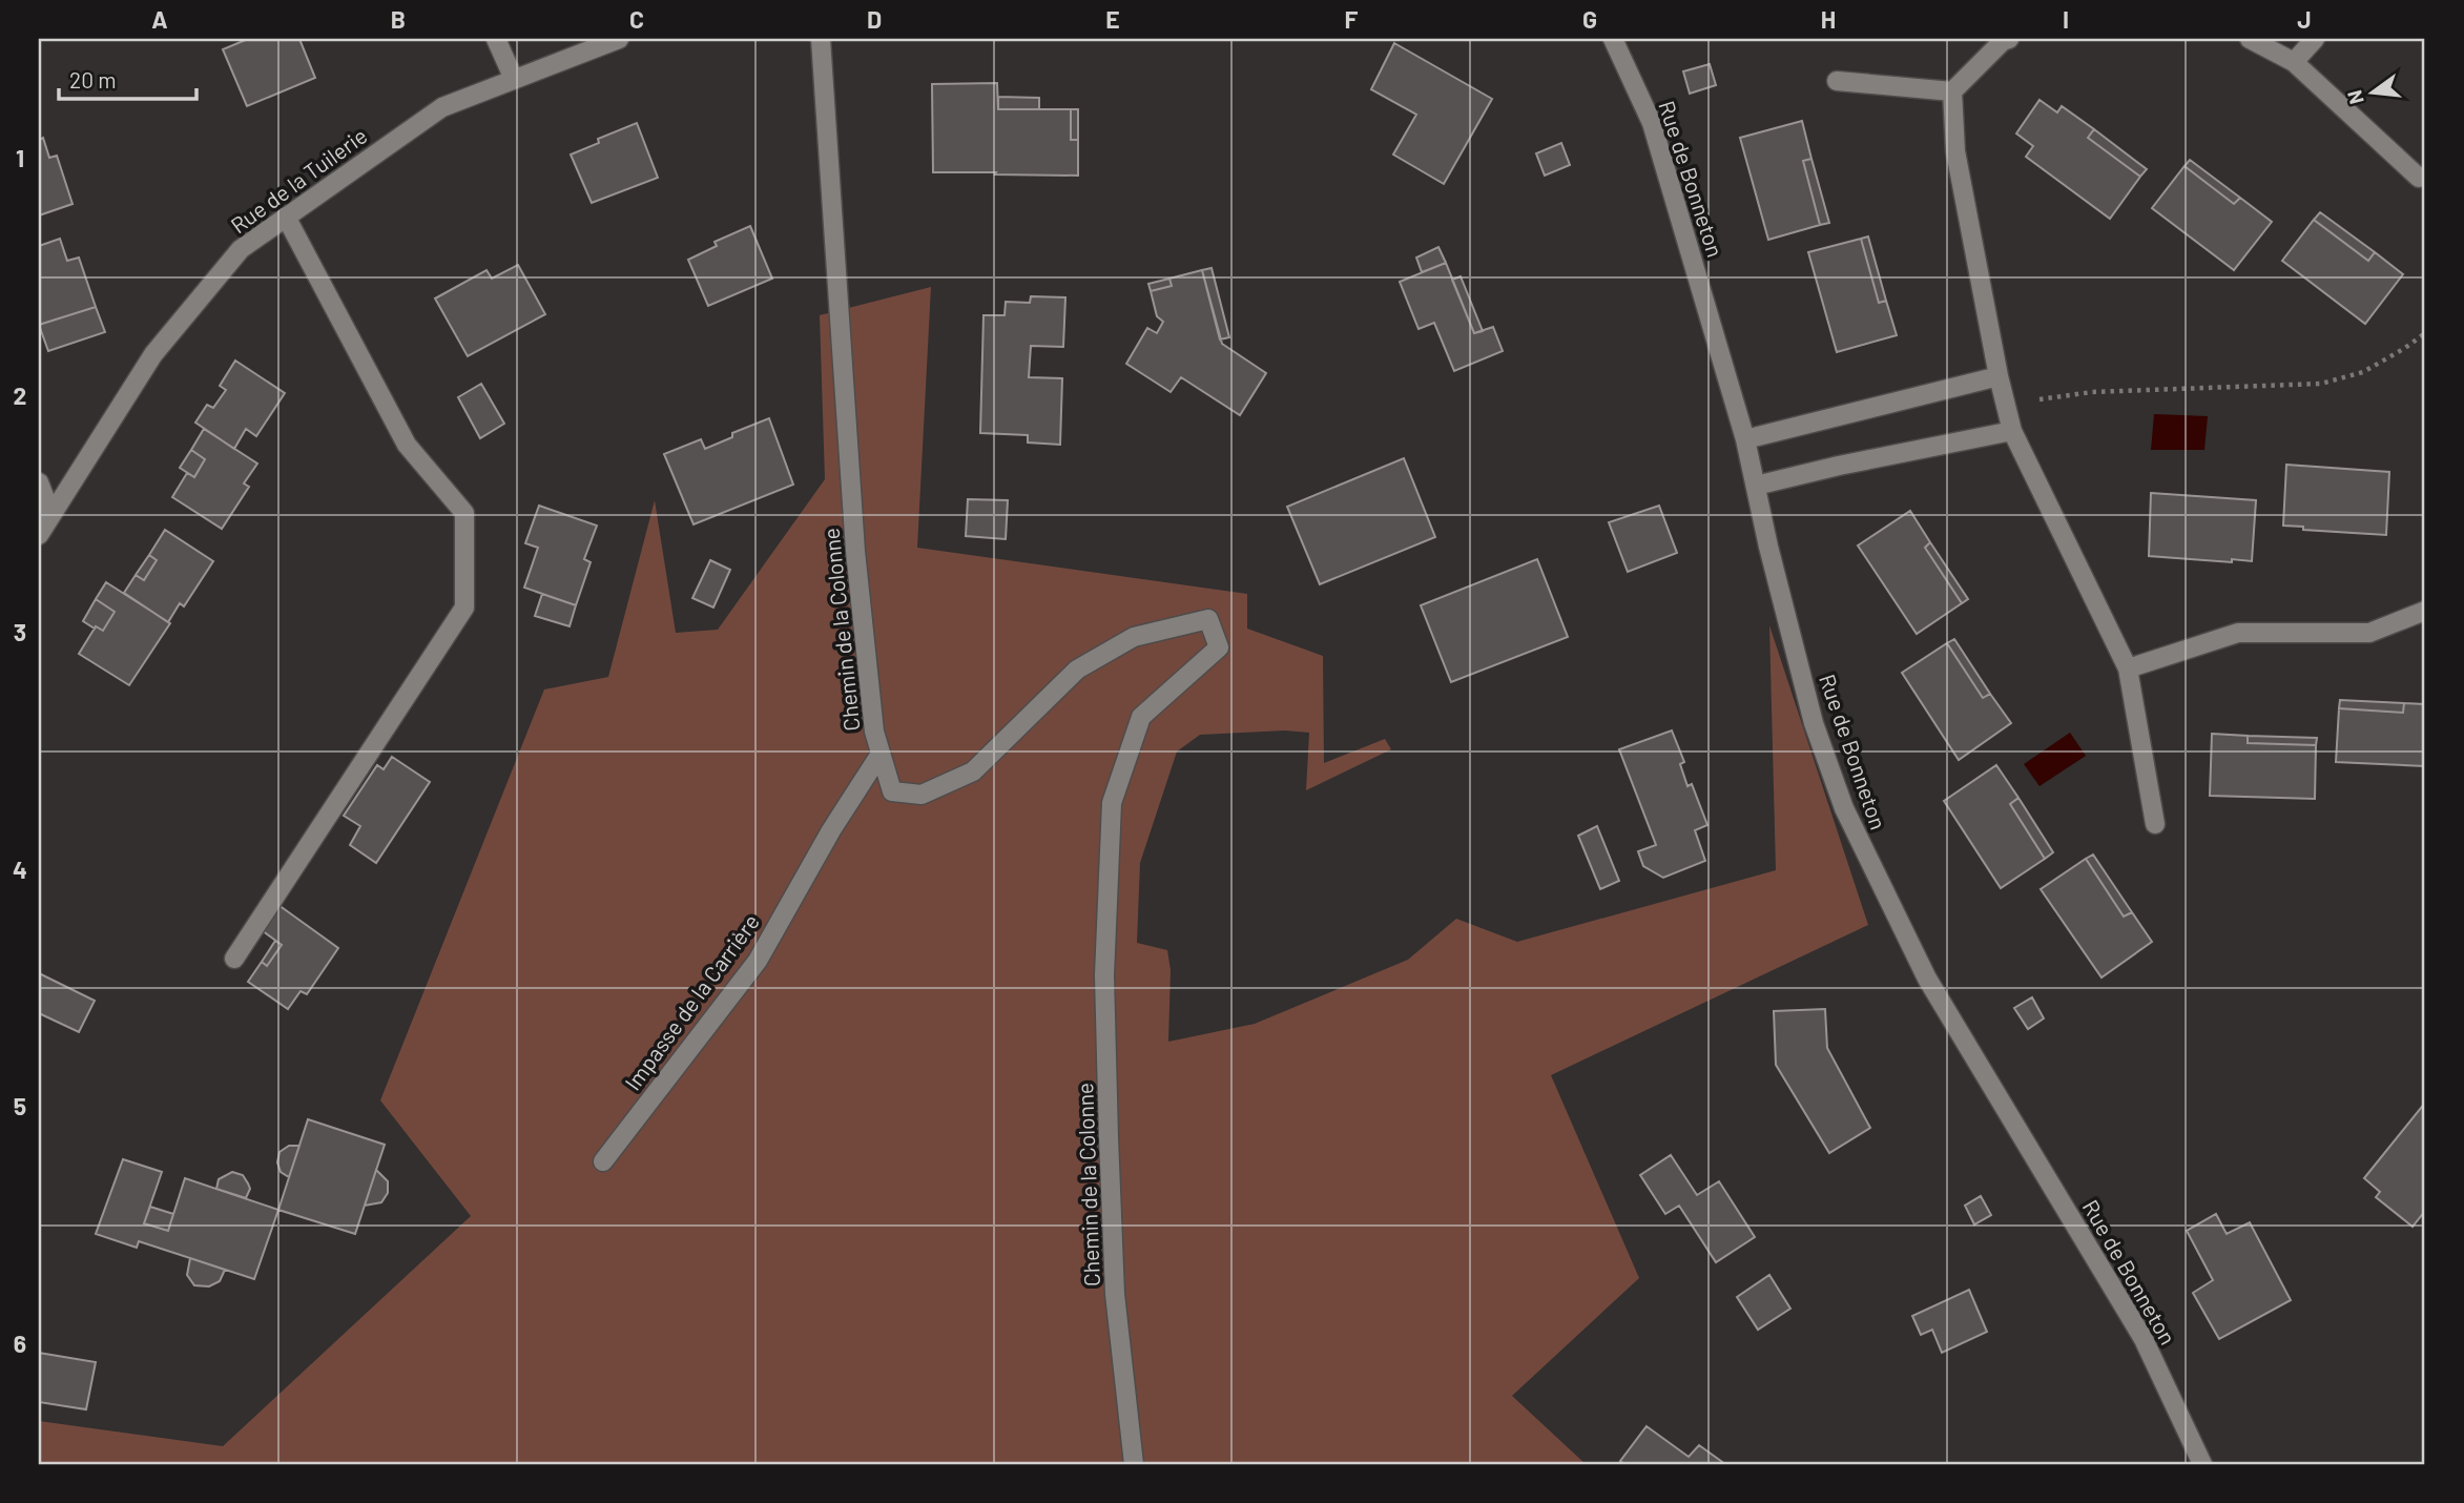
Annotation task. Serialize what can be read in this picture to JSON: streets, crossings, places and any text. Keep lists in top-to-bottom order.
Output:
{
  "streets": {
    "street": [
      "Rue de Bonneton",
      "Rue de la Tuilerie",
      "Chemin de la Colonne",
      "Impasse de la Carrière"
    ]
  },
  "crossings": [
    ["Chemin de la Colonne", "Impasse de la Carrière"]
  ],
  "scale_bar": "20 m",
  "north": "left",
  "grid": {
    "columns": [
      "A",
      "B",
      "C",
      "D",
      "E",
      "F",
      "G",
      "H",
      "I",
      "J"
    ],
    "rows": [
      "1",
      "2",
      "3",
      "4",
      "5",
      "6"
    ]
  }
}
